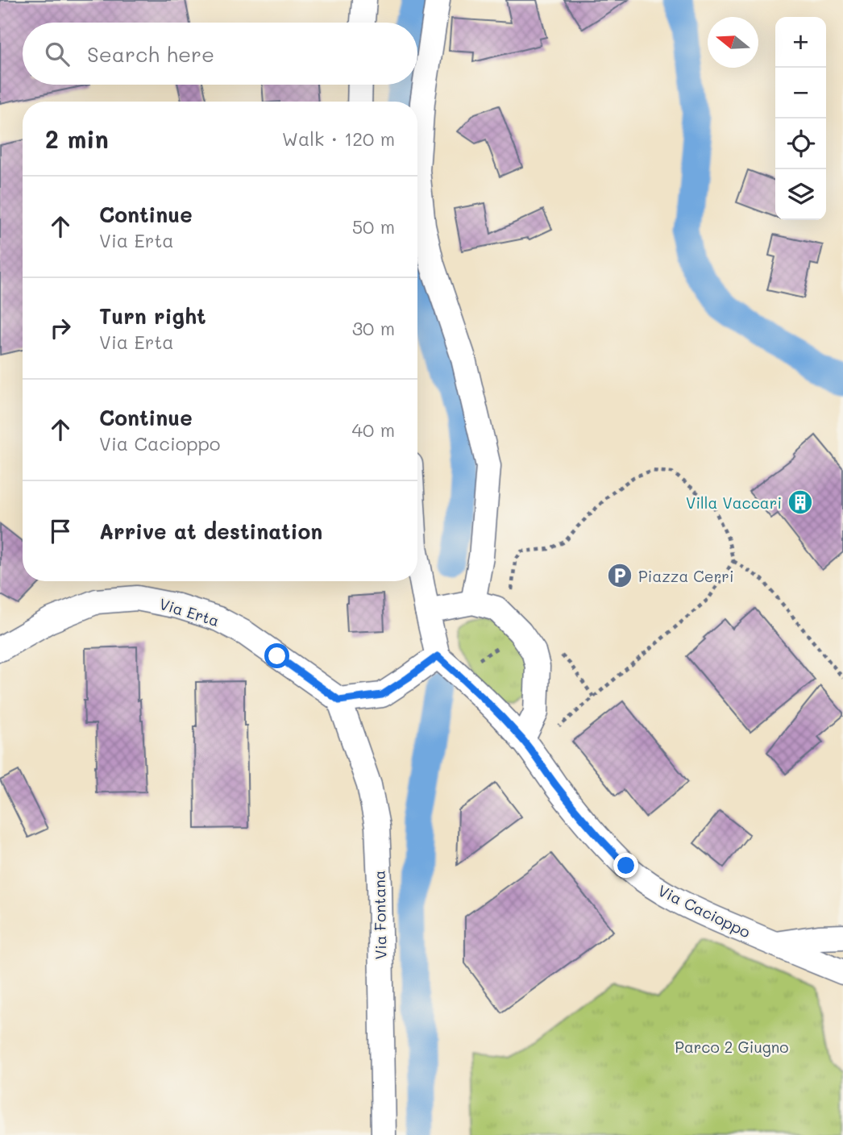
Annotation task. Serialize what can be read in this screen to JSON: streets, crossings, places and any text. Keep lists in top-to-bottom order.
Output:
{
  "streets": {
    "street": ["Via Erta", "Via Cacioppo", "Via Fontana"]
  },
  "crossings": [
    ["Via Erta", "Via Fontana"]
  ],
  "parks": ["Parco 2 Giugno"],
  "places": {
    "building": ["Villa Vaccari"],
    "parking": ["Piazza Cerri"]
  },
  "north": "left",
  "page": {
    "map_buttons": ["+", "−"],
    "search": "Search here",
    "heading": ["2 min", "Walk · 120 m"],
    "list": [
      ["Continue", "Via Erta", "50 m"],
      ["Turn right", "Via Erta", "30 m"],
      ["Continue", "Via Cacioppo", "40 m"],
      "Arrive at destination"
    ]
  }
}
